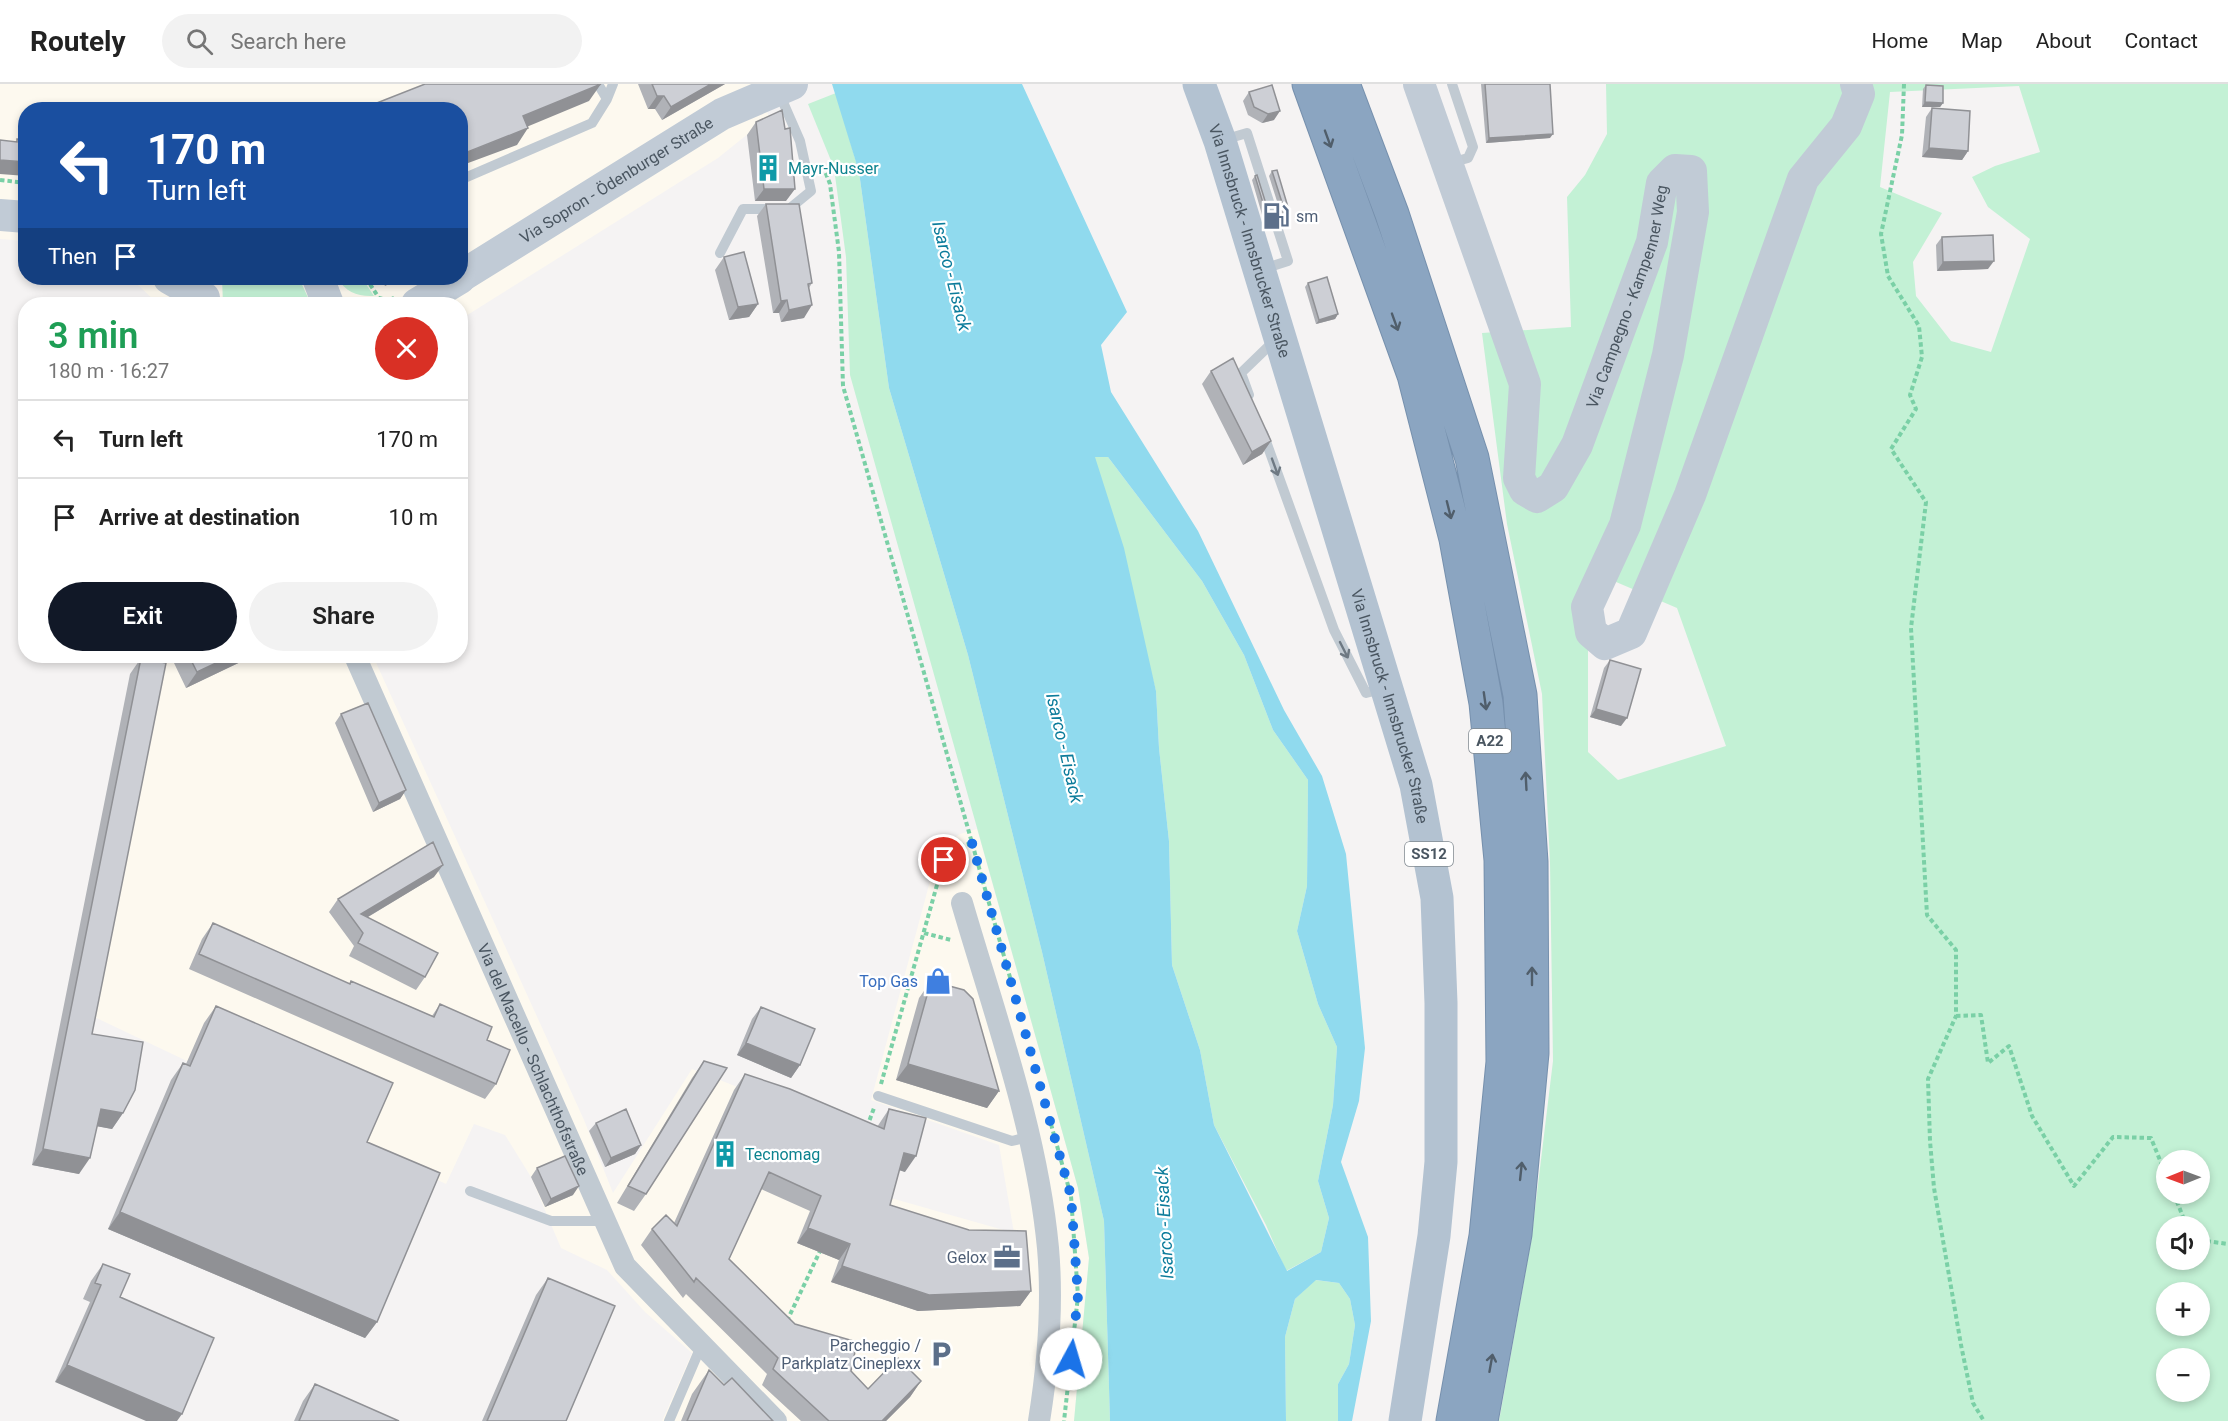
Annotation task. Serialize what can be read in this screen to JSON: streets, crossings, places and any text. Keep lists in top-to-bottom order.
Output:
{
  "streets": {
    "highway": ["A22"],
    "main road": ["Via Innsbruck - Innsbrucker Straße", "SS12"],
    "street": ["Via Sopron - Ödenburger Straße", "Via Campegno - Kampenner Weg", "Via del Macello - Schlachthofstraße"]
  },
  "water": ["Isarco - Eisack"],
  "places": {
    "building": ["Mayr-Nusser", "Tecnomag"],
    "fuel station": ["sm"],
    "shop": ["Top Gas"],
    "office": ["Gelox"],
    "parking": ["Parcheggio / Parkplatz Cineplexx"]
  },
  "north": "left",
  "page": {
    "header": "Routely",
    "search": "Search here",
    "nav": [
      "Home",
      "Map",
      "About",
      "Contact"
    ],
    "turn": ["170 m", "Turn left"],
    "then": "Then",
    "heading": ["3 min", "180 m · 16:27"],
    "list": [
      {
        "name": "Turn left",
        "value": "170 m"
      },
      {
        "name": "Arrive at destination",
        "value": "10 m"
      }
    ],
    "buttons": ["Exit", "Share"],
    "map_buttons": ["+", "−"]
  }
}
